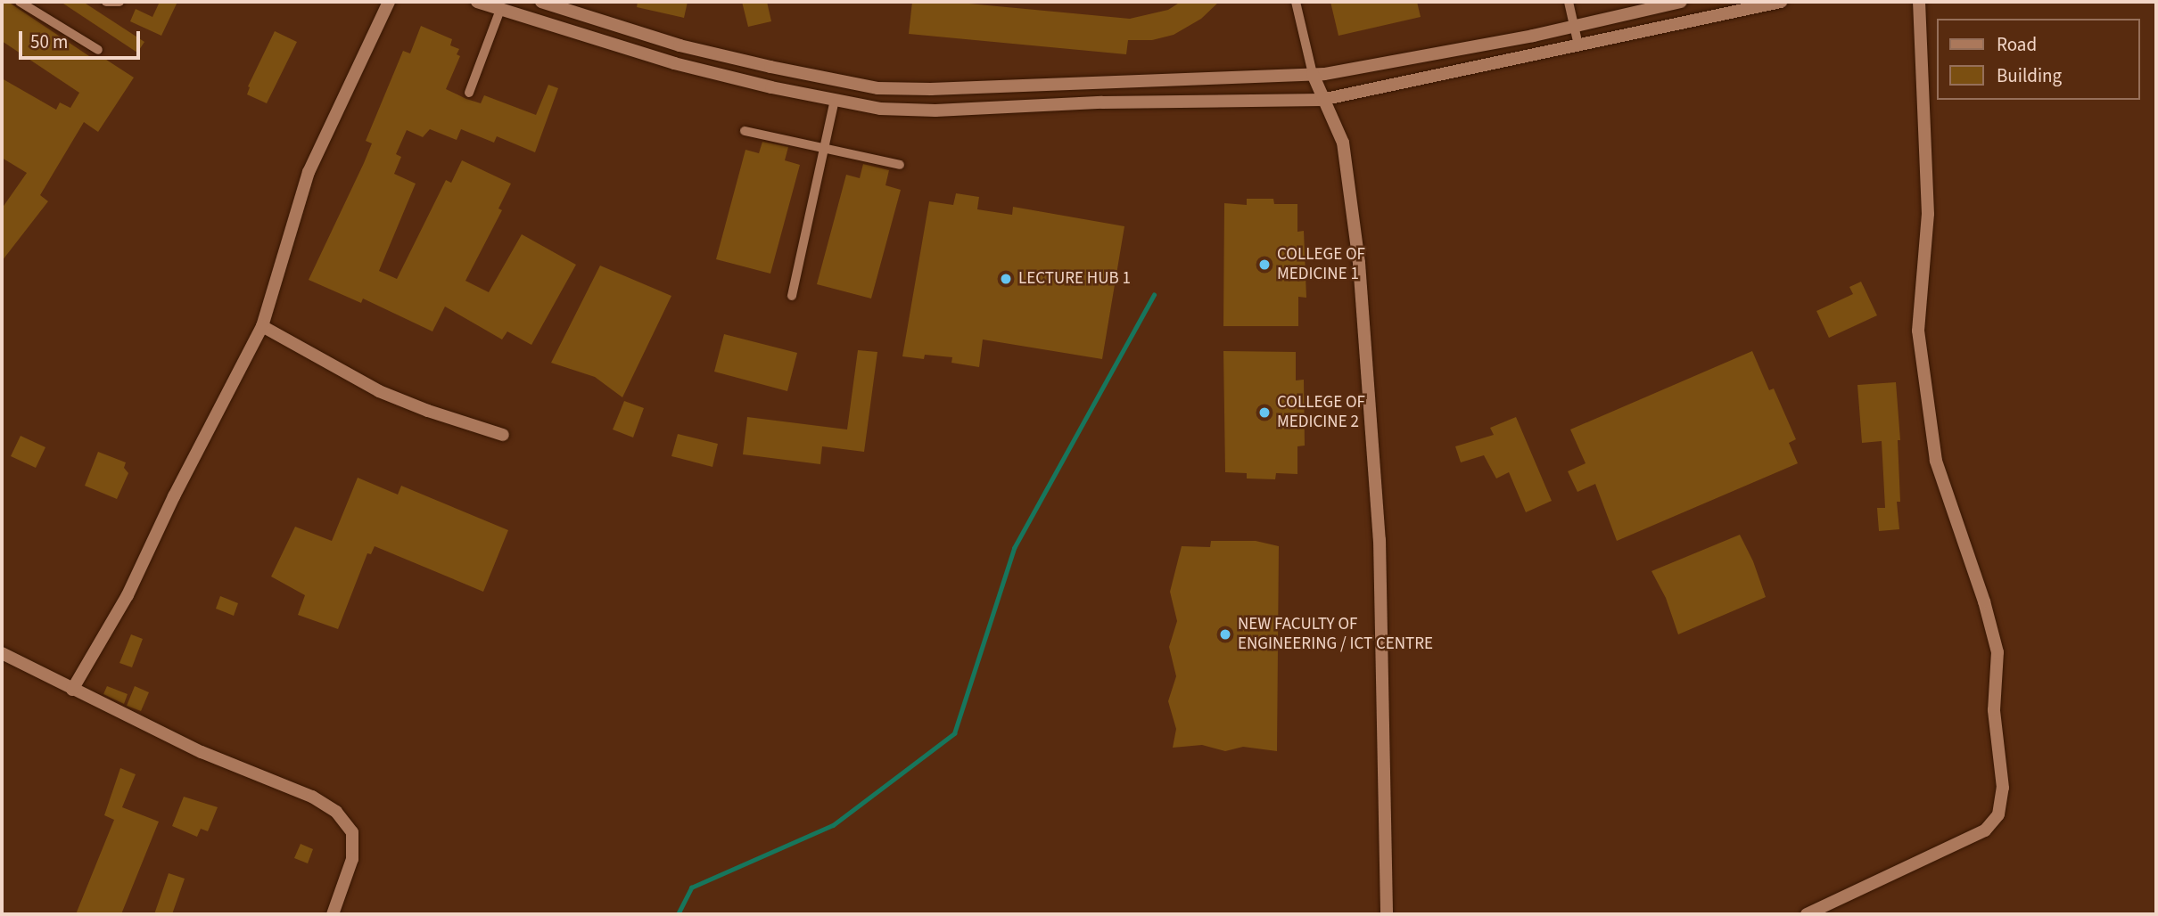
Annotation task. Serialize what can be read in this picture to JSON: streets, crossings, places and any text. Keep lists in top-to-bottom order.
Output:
{
  "places": [
    "COLLEGE OF MEDICINE 1",
    "LECTURE HUB 1",
    "COLLEGE OF MEDICINE 2",
    "NEW FACULTY OF ENGINEERING / ICT CENTRE"
  ],
  "legend": ["Road", "Building"],
  "scale_bar": "50 m"
}
